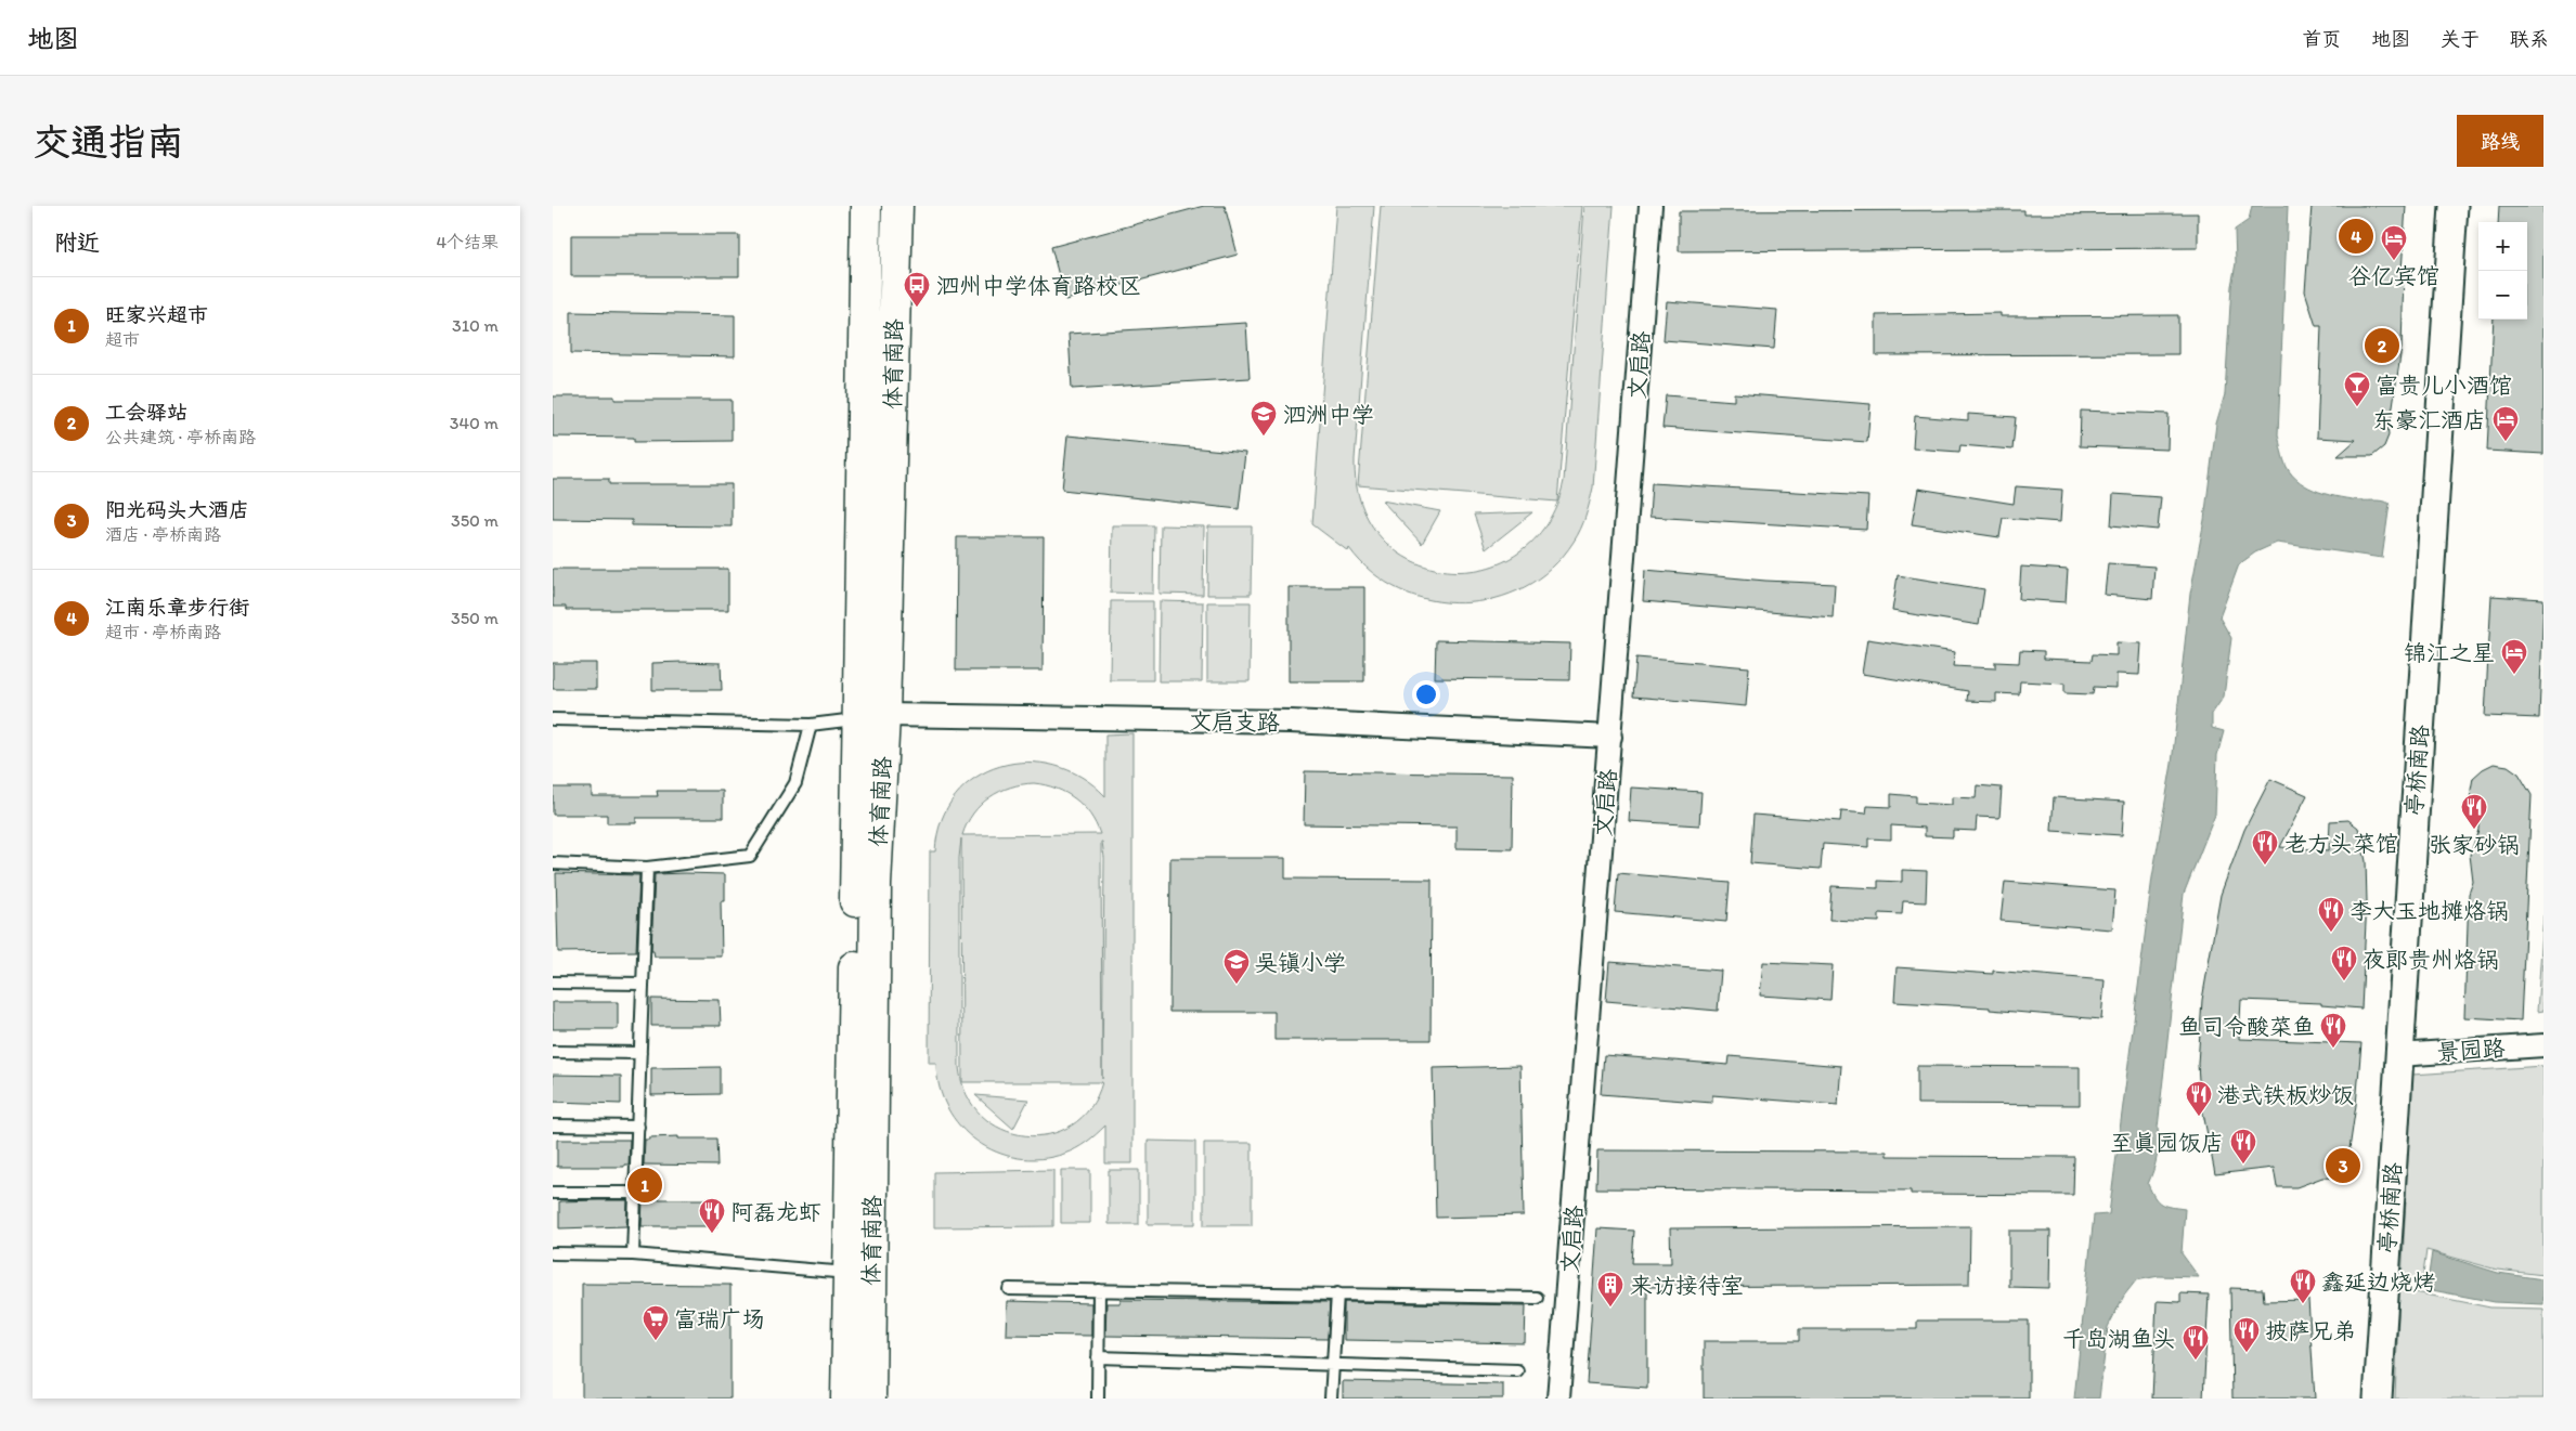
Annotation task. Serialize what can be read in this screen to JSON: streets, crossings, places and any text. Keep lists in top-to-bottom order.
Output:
{
  "streets": {
    "main road": ["体育南路"],
    "street": [
      "文启路",
      "文启支路",
      "亭桥南路",
      "景园路"
    ]
  },
  "crossings": [
    ["体育南路", "文启支路"],
    ["文启路", "文启支路"],
    ["亭桥南路", "景园路"]
  ],
  "places": {
    "hotel": ["谷亿宾馆", "东豪汇酒店", "锦江之星"],
    "bus stop": ["泗州中学体育路校区"],
    "bar": ["富贵儿小酒馆"],
    "school or university": ["泗洲中学", "吴镇小学"],
    "restaurant": [
      "张家砂锅",
      "老方头菜馆",
      "李大玉地摊烙锅",
      "夜郎贵州烙锅",
      "鱼司令酸菜鱼",
      "港式铁板炒饭",
      "至真园饭店",
      "阿磊龙虾",
      "鑫延边烧烤",
      "披萨兄弟",
      "千岛湖鱼头"
    ],
    "building": ["来访接待室"],
    "supermarket": ["富瑞广场"]
  },
  "page": {
    "header": "地图",
    "nav": [
      "首页",
      "地图",
      "关于",
      "联系"
    ],
    "buttons": "路线",
    "title": "交通指南",
    "heading": ["附近", "4个结果"],
    "pins": [
      "4",
      "2",
      "3",
      "1"
    ],
    "map_buttons": ["+", "−"],
    "list": [
      {
        "mark": "1",
        "name": "旺家兴超市",
        "note": "超市",
        "value": "310 m"
      },
      {
        "mark": "2",
        "name": "工会驿站",
        "note": "公共建筑 · 亭桥南路",
        "value": "340 m"
      },
      {
        "mark": "3",
        "name": "阳光码头大酒店",
        "note": "酒店 · 亭桥南路",
        "value": "350 m"
      },
      {
        "mark": "4",
        "name": "江南乐章步行街",
        "note": "超市 · 亭桥南路",
        "value": "350 m"
      }
    ]
  }
}
